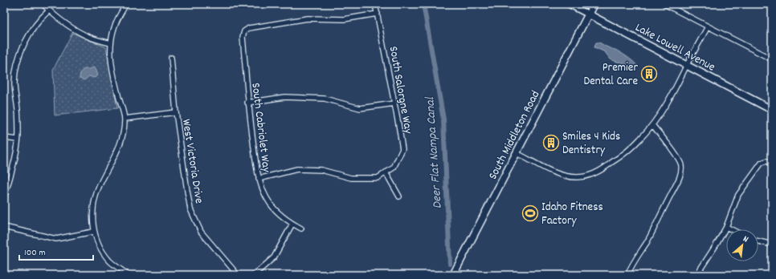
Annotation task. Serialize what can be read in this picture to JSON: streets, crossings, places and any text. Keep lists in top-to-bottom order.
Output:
{
  "streets": {
    "main road": ["Lake Lowell Avenue", "South Middleton Road"],
    "street": ["South Salorgne Way", "South Cabriolet Way", "West Victoria Drive"]
  },
  "crossings": [
    ["Lake Lowell Avenue", "South Middleton Road"],
    ["South Salorgne Way", "South Cabriolet Way"]
  ],
  "water": ["Deer Flat Nampa Canal"],
  "places": {
    "building": ["Premier Dental Care", "Smiles 4 Kids Dentistry"],
    "sports": ["Idaho Fitness Factory"]
  },
  "scale_bar": "100 m",
  "north": "top right"
}
